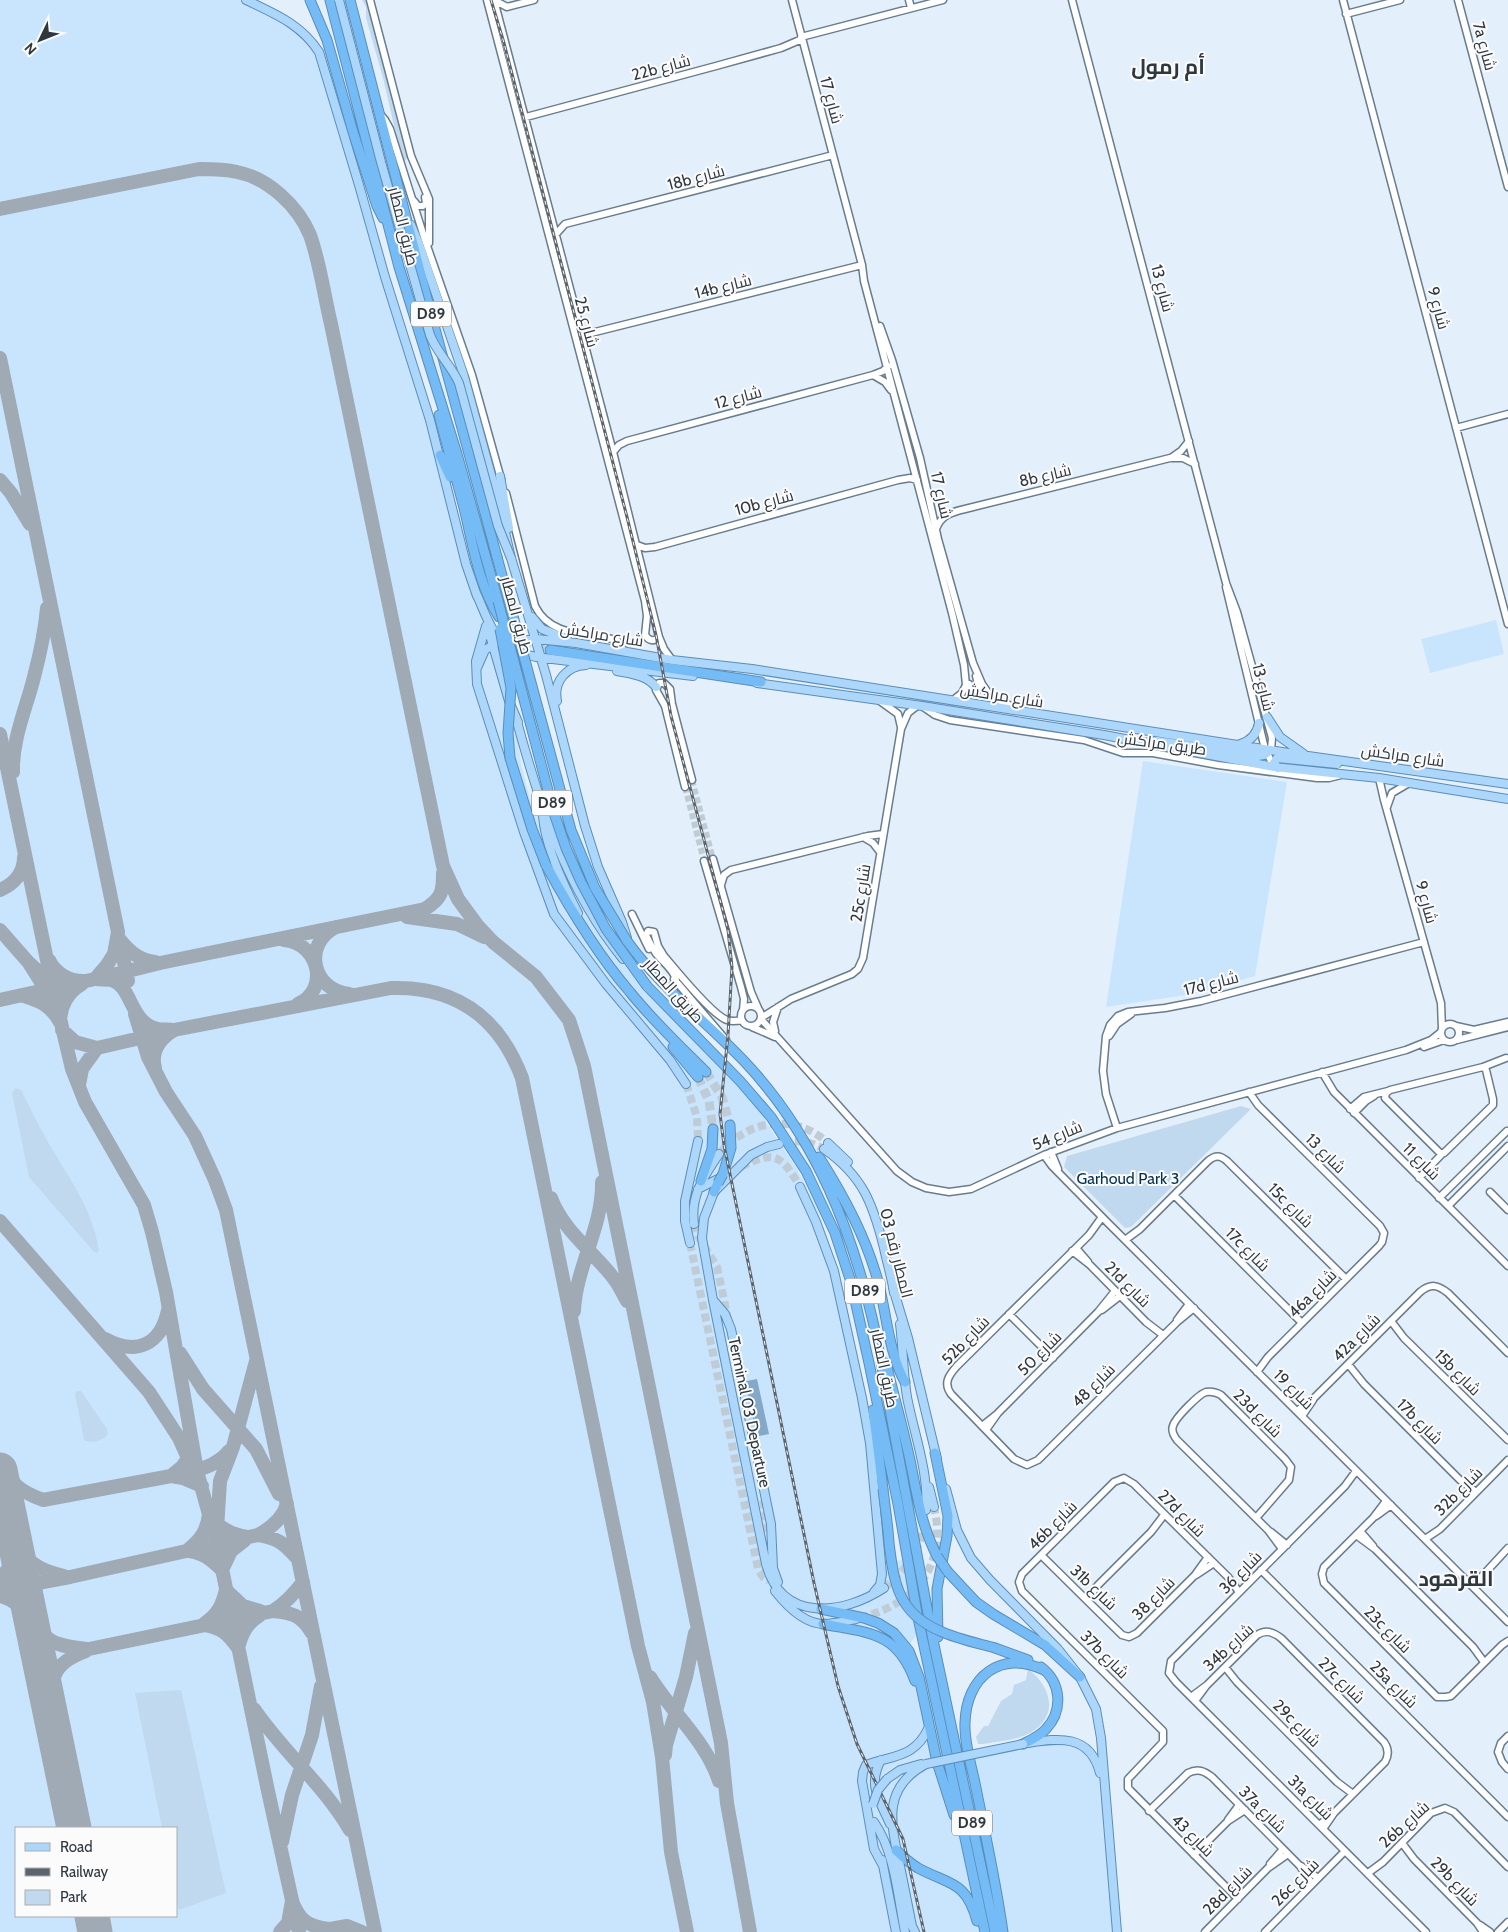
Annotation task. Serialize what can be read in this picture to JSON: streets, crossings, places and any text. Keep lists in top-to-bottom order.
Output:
{
  "streets": {
    "highway": ["طريق المطار", "D89"],
    "main road": ["شارع مراكش", "المطار رقم 03", "Terminal 03 Departure"],
    "street": [
      "7a شارع",
      "22b شارع",
      "شارع 17",
      "18b شارع",
      "14b شارع",
      "شارع 13",
      "شارع 9",
      "شارع 25",
      "شارع 12",
      "8b شارع",
      "10b شارع",
      "طريق مراكش",
      "25c شارع",
      "17d شارع",
      "شارع 54",
      "شارع 11",
      "15c شارع",
      "17c شارع",
      "21d شارع",
      "46a شارع",
      "42a شارع",
      "52b شارع",
      "شارع 50",
      "15b شارع",
      "شارع 48",
      "شارع 19",
      "23d شارع",
      "17b شارع",
      "32b شارع",
      "27d شارع",
      "46b شارع",
      "شارع 36",
      "31b شارع",
      "شارع 38",
      "23c شارع",
      "34b شارع",
      "37b شارع",
      "27c شارع",
      "25a شارع",
      "29c شارع",
      "31a شارع",
      "37a شارع",
      "26b شارع",
      "شارع 43",
      "29b شارع",
      "26c شارع",
      "28d شارع"
    ]
  },
  "crossings": [
    ["22b شارع", "شارع 17"],
    ["22b شارع", "شارع 25"],
    ["شارع 17", "18b شارع"],
    ["شارع 17", "14b شارع"],
    ["شارع 17", "شارع 12"],
    ["شارع 17", "8b شارع"],
    ["شارع 17", "10b شارع"],
    ["شارع 17", "شارع مراكش"],
    ["شارع 13", "8b شارع"],
    ["شارع 13", "شارع مراكش"],
    ["شارع 13", "شارع 54"],
    ["شارع 13", "46a شارع"],
    ["شارع 9", "شارع مراكش"],
    ["شارع 9", "17d شارع"],
    ["شارع 9", "شارع 54"],
    ["شارع 25", "شارع 12"],
    ["شارع 25", "10b شارع"],
    ["شارع 25", "شارع مراكش"],
    ["شارع مراكش", "طريق مراكش"],
    ["شارع مراكش", "25c شارع"],
    ["طريق مراكش", "25c شارع"],
    ["25c شارع", "شارع 54"],
    ["17d شارع", "شارع 54"],
    ["شارع 54", "شارع 11"],
    ["شارع 54", "شارع 19"],
    ["15c شارع", "17c شارع"],
    ["15c شارع", "46a شارع"],
    ["17c شارع", "46a شارع"],
    ["21d شارع", "52b شارع"],
    ["21d شارع", "شارع 50"],
    ["21d شارع", "شارع 48"],
    ["46a شارع", "شارع 19"],
    ["42a شارع", "15b شارع"],
    ["42a شارع", "شارع 19"],
    ["42a شارع", "17b شارع"],
    ["52b شارع", "شارع 50"],
    ["52b شارع", "شارع 48"],
    ["52b شارع", "شارع 19"],
    ["شارع 48", "شارع 19"],
    ["شارع 19", "32b شارع"],
    ["شارع 19", "شارع 36"],
    ["23d شارع", "شارع 36"],
    ["17b شارع", "32b شارع"],
    ["27d شارع", "46b شارع"],
    ["27d شارع", "شارع 36"],
    ["27d شارع", "شارع 38"],
    ["46b شارع", "31b شارع"],
    ["46b شارع", "37b شارع"],
    ["شارع 36", "25a شارع"],
    ["شارع 36", "31a شارع"],
    ["31b شارع", "شارع 38"],
    ["34b شارع", "27c شارع"],
    ["34b شارع", "29c شارع"],
    ["34b شارع", "31a شارع"],
    ["37b شارع", "شارع 43"],
    ["27c شارع", "29c شارع"],
    ["31a شارع", "26b شارع"],
    ["31a شارع", "26c شارع"],
    ["37a شارع", "شارع 43"],
    ["37a شارع", "28d شارع"],
    ["26b شارع", "29b شارع"],
    ["شارع 43", "28d شارع"]
  ],
  "districts": ["أم رمول", "القرهود"],
  "parks": ["Garhoud Park 3"],
  "legend": ["Road", "Railway", "Park"],
  "north": "bottom left"
}
